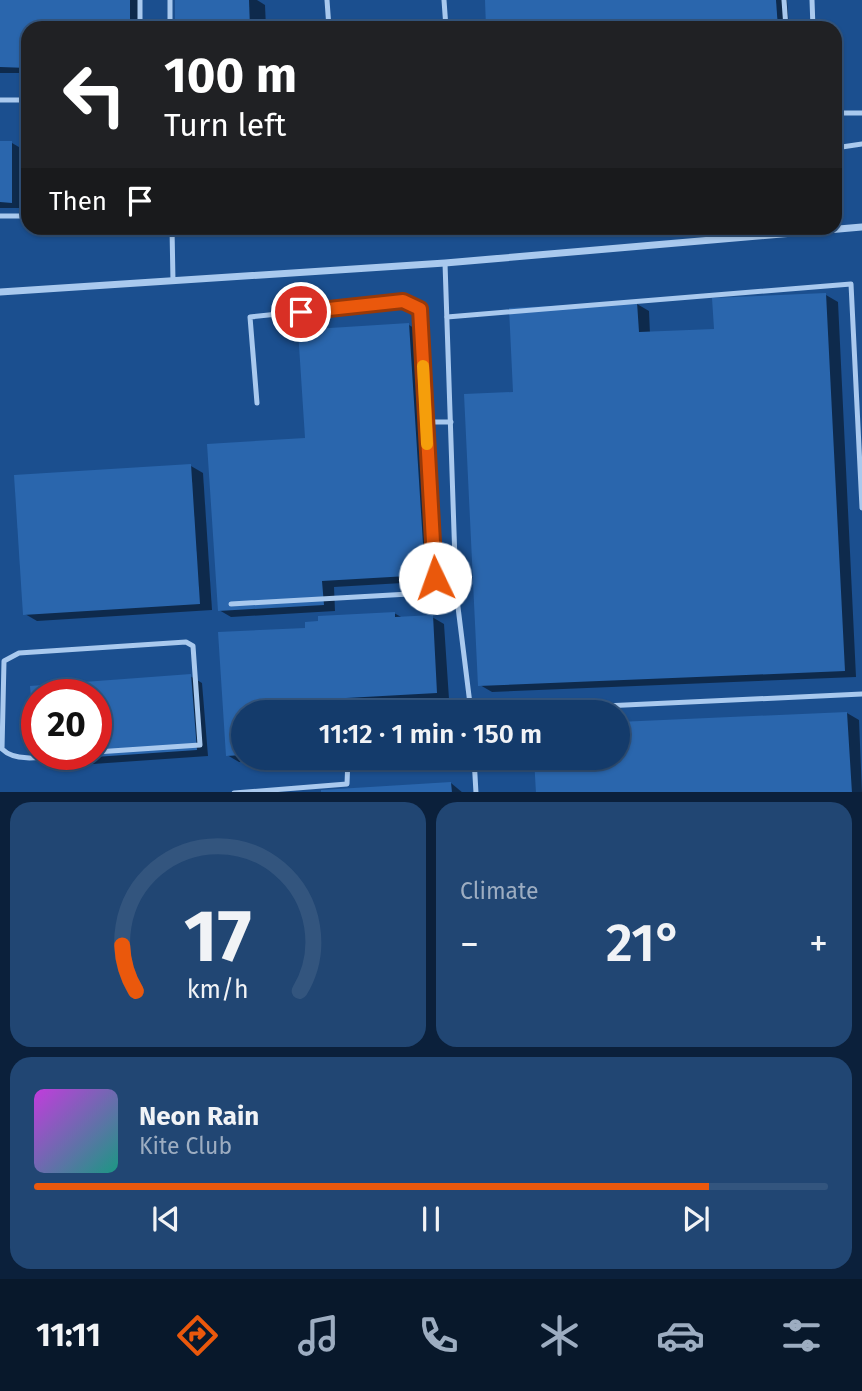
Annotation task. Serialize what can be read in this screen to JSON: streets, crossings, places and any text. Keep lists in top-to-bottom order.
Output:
{
  "page": {
    "turn": ["100 m", "Turn left"],
    "then": "Then",
    "limit": "20",
    "trip": "11:12 · 1 min · 150 m",
    "tile": "Climate",
    "heat": ["−", "21°", "+"],
    "song": ["Neon Rain", "Kite Club"],
    "tabs": "11:11",
    "gauge": ["17", "km/h"]
  }
}
